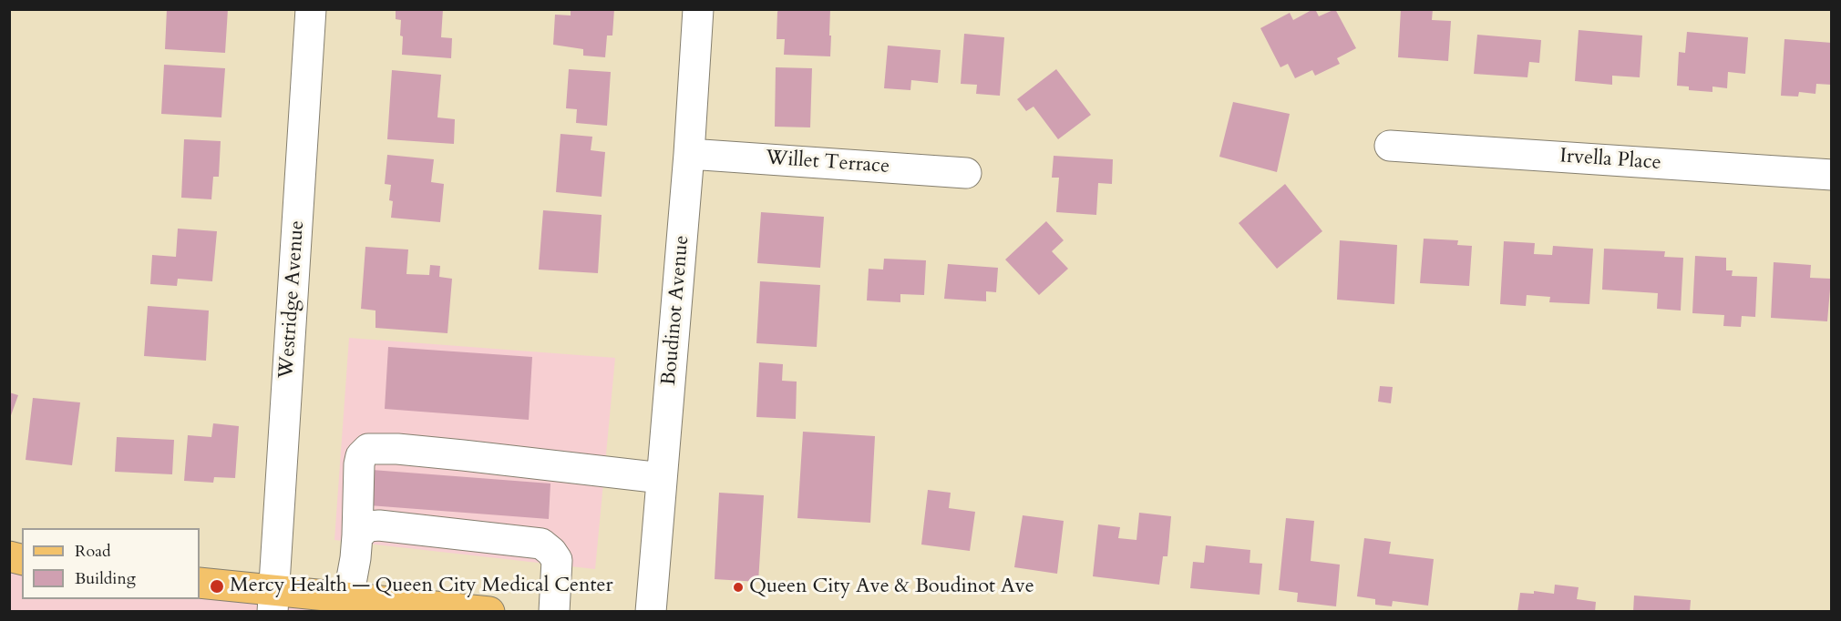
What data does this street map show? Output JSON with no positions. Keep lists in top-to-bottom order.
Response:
{
  "streets": {
    "street": [
      "Irvella Place",
      "Willet Terrace",
      "Westridge Avenue",
      "Boudinot Avenue"
    ]
  },
  "crossings": [
    ["Willet Terrace", "Boudinot Avenue"]
  ],
  "places": ["Mercy Health — Queen City Medical Center", "Queen City Ave & Boudinot Ave"],
  "legend": ["Road", "Building"]
}
